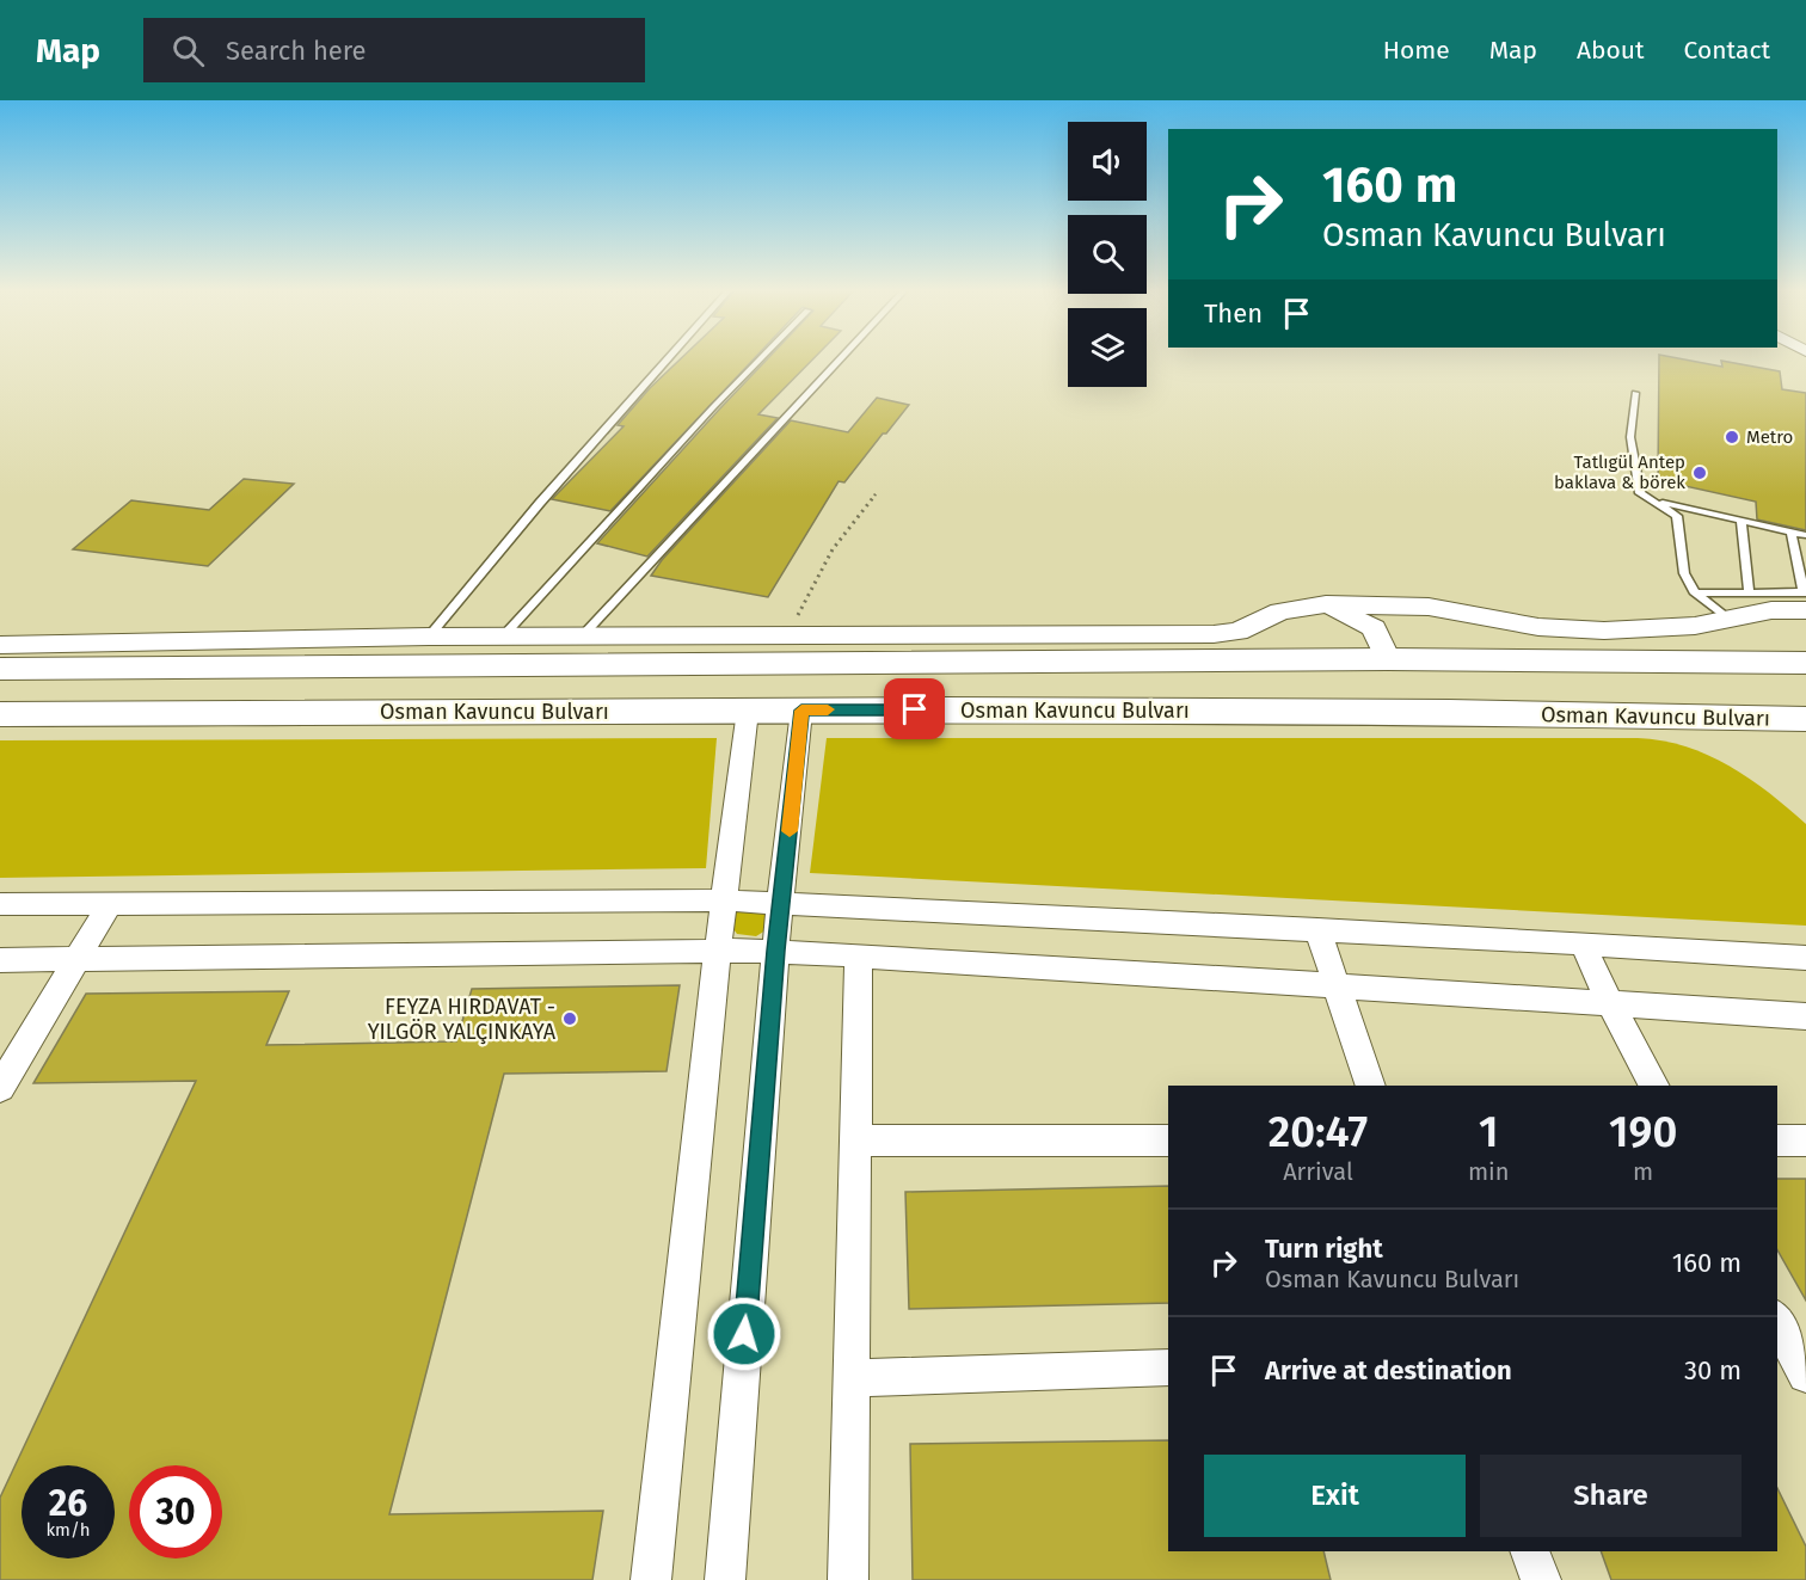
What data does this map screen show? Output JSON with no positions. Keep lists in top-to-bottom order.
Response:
{
  "streets": {
    "highway": ["Osman Kavuncu Bulvarı"]
  },
  "places": ["Metro", "Tatlıgül Antep baklava & börek", "FEYZA HIRDAVAT - YILGÖR YALÇINKAYA"],
  "page": {
    "header": "Map",
    "search": "Search here",
    "nav": [
      "Home",
      "Map",
      "About",
      "Contact"
    ],
    "turn": ["160 m", "Osman Kavuncu Bulvarı"],
    "then": "Then",
    "eta": [
      "20:47",
      "Arrival",
      "1",
      "min",
      "190",
      "m"
    ],
    "list": [
      {
        "name": "Turn right",
        "note": "Osman Kavuncu Bulvarı",
        "value": "160 m"
      },
      {
        "name": "Arrive at destination",
        "value": "30 m"
      }
    ],
    "buttons": ["Exit", "Share"],
    "speed": "26 km/h",
    "limit": "30"
  }
}
